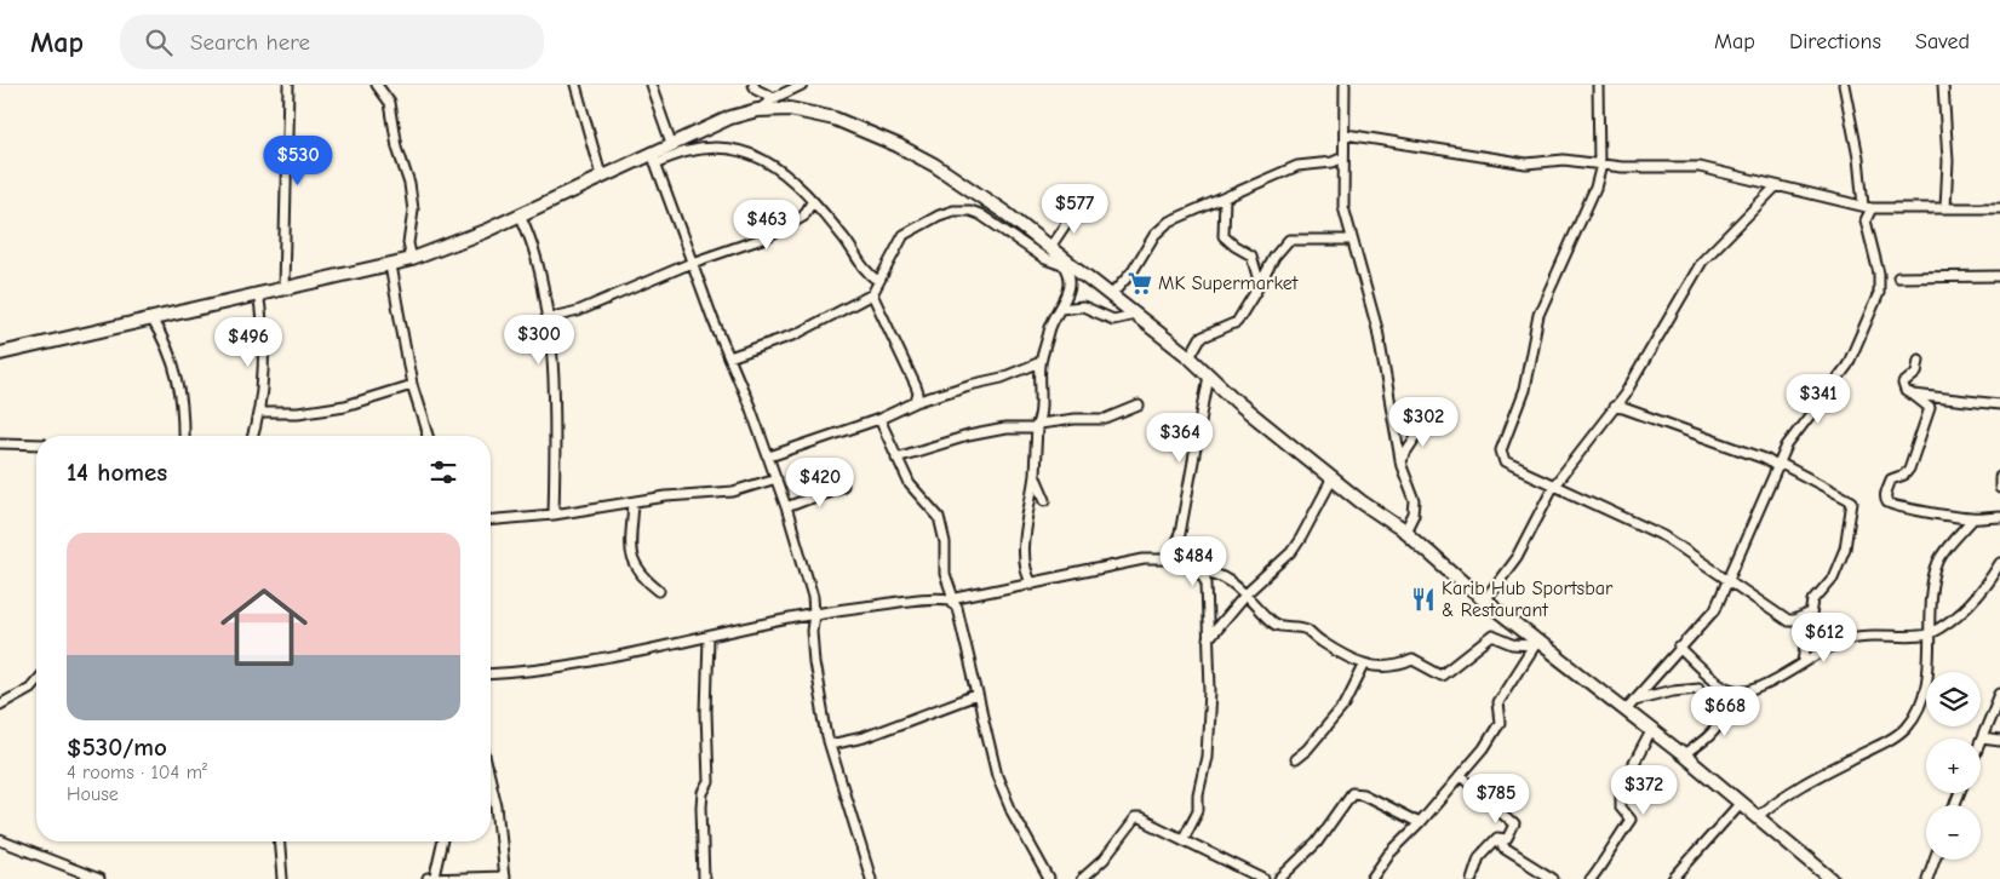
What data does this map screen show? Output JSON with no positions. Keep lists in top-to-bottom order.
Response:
{
  "places": {
    "supermarket": ["MK Supermarket"],
    "restaurant": ["Karib Hub Sportsbar & Restaurant"]
  },
  "page": {
    "header": "Map",
    "search": "Search here",
    "nav": ["Map", "Directions", "Saved"],
    "price": [
      "$530",
      "$577",
      "$463",
      "$300",
      "$496",
      "$341",
      "$302",
      "$364",
      "$420",
      "$484",
      "$612",
      "$668",
      "$372",
      "$785"
    ],
    "heading": "14 homes",
    "list": [
      {
        "name": "$530/mo",
        "note": "4 rooms · 104 m² · House"
      }
    ],
    "map_buttons": ["+", "−"]
  }
}
